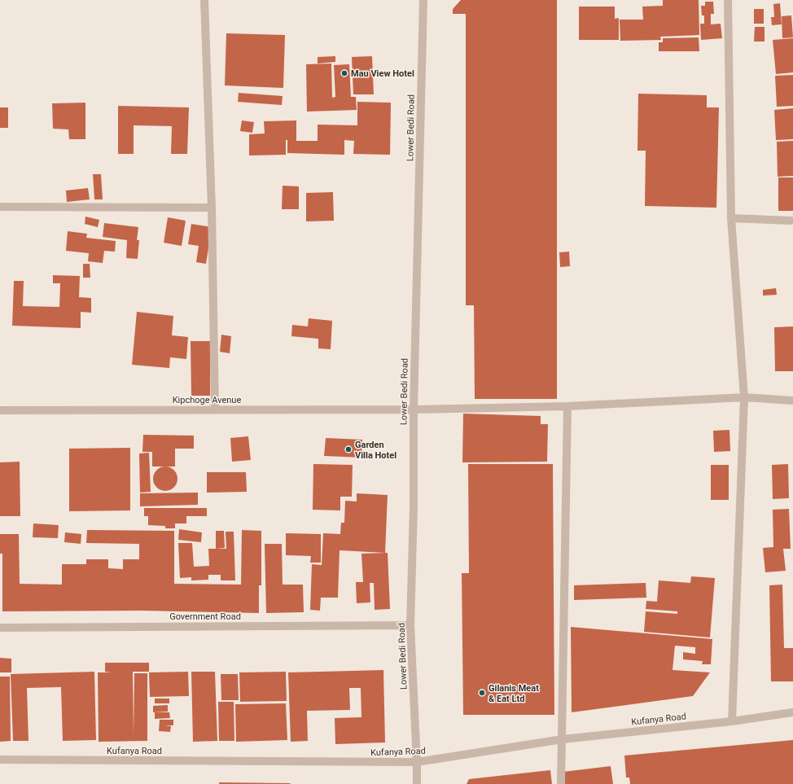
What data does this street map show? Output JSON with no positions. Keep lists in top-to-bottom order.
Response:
{
  "streets": {
    "street": [
      "Lower Bedi Road",
      "Kipchoge Avenue",
      "Government Road",
      "Kufanya Road"
    ]
  },
  "crossings": [
    ["Lower Bedi Road", "Kipchoge Avenue"],
    ["Lower Bedi Road", "Government Road"],
    ["Lower Bedi Road", "Kufanya Road"]
  ],
  "places": ["Mau View Hotel", "Garden Villa Hotel", "Gilanis Meat & Eat Ltd"]
}
